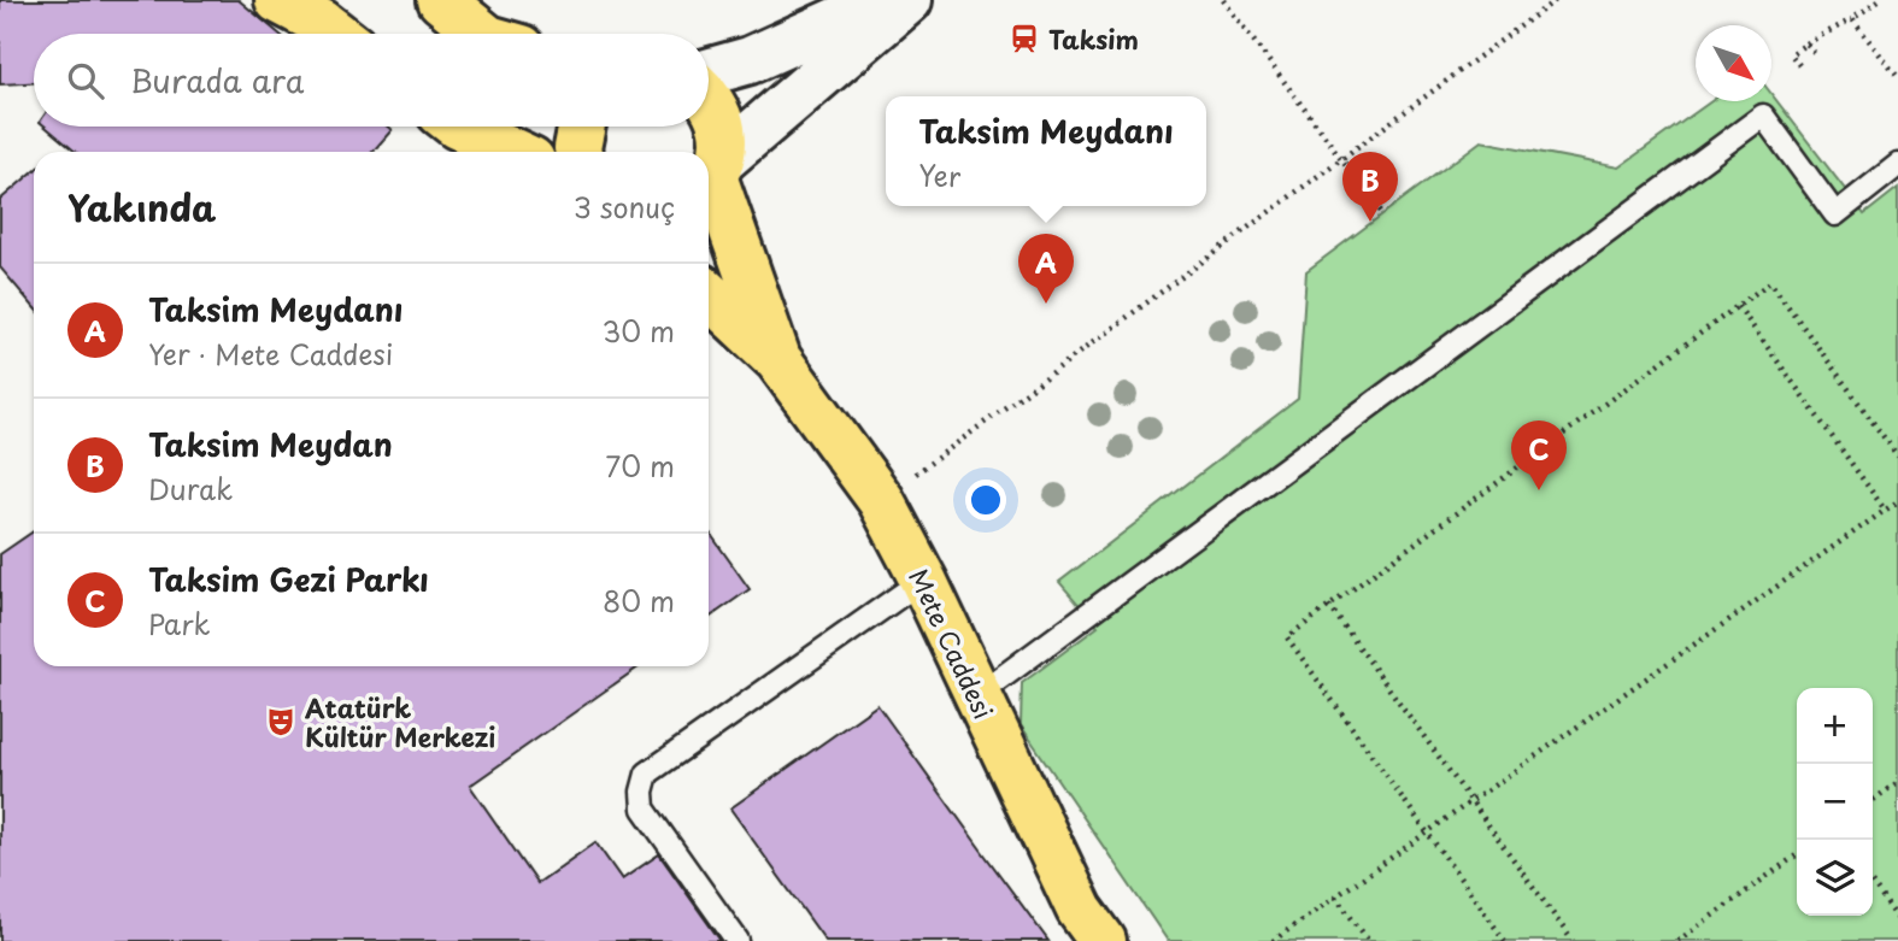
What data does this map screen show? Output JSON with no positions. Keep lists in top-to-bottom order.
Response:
{
  "streets": {
    "main road": ["Mete Caddesi"]
  },
  "places": {
    "station": ["Taksim"],
    "theatre": ["Atatürk Kültür Merkezi"]
  },
  "north": "bottom right",
  "page": {
    "search": "Burada ara",
    "popup": ["Taksim Meydanı", "Yer"],
    "pins": ["B", "A", "C"],
    "heading": ["Yakında", "3 sonuç"],
    "list": [
      {
        "mark": "A",
        "name": "Taksim Meydanı",
        "note": "Yer · Mete Caddesi",
        "value": "30 m"
      },
      {
        "mark": "B",
        "name": "Taksim Meydan",
        "note": "Durak",
        "value": "70 m"
      },
      {
        "mark": "C",
        "name": "Taksim Gezi Parkı",
        "note": "Park",
        "value": "80 m"
      }
    ],
    "map_buttons": ["+", "−"]
  }
}
